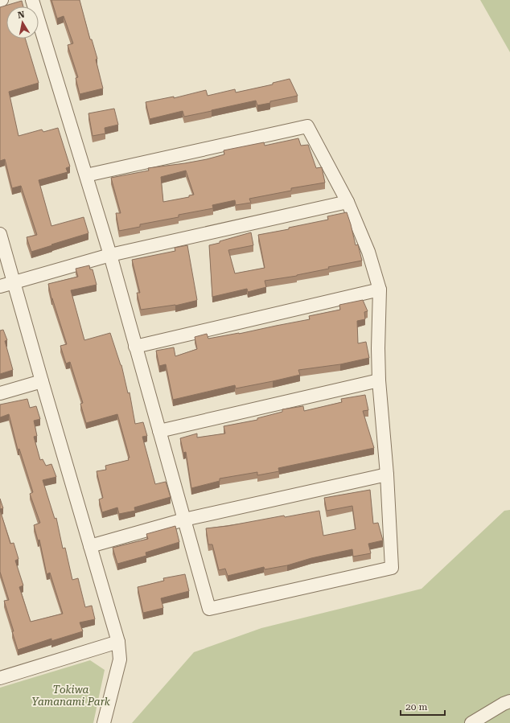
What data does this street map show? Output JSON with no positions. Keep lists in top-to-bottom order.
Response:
{
  "parks": ["Tokiwa Yamanami Park"],
  "scale_bar": "20 m",
  "north": "top"
}
